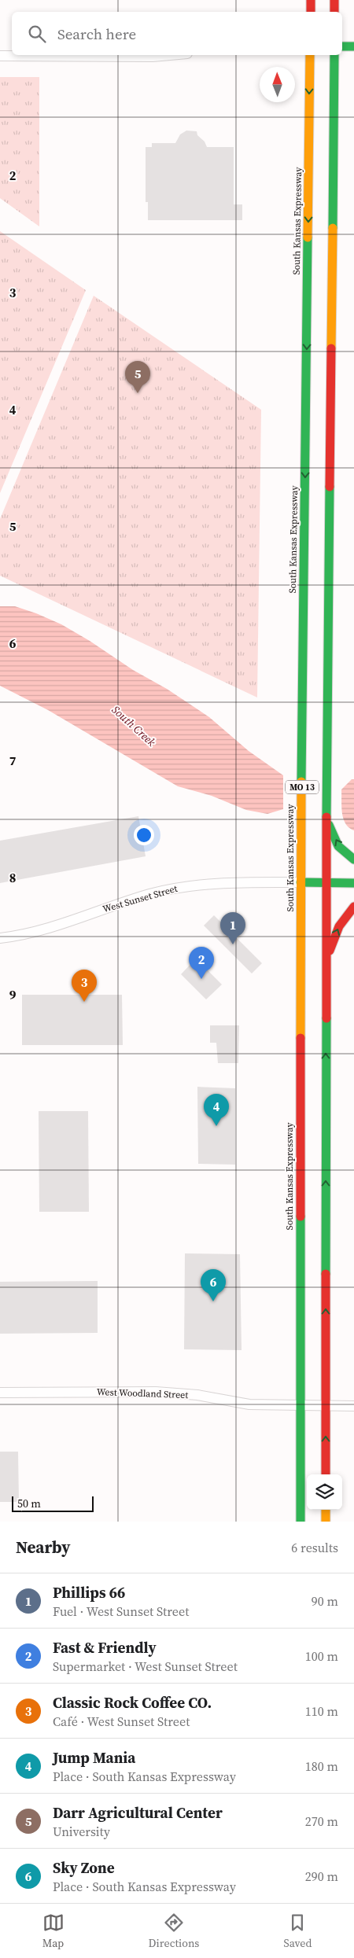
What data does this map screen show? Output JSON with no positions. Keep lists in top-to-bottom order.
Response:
{
  "streets": {
    "main road": ["South Kansas Expressway", "MO 13", "West Sunset Street"],
    "street": ["West Woodland Street"]
  },
  "crossings": [
    ["South Kansas Expressway", "West Sunset Street"],
    ["South Kansas Expressway", "West Woodland Street"],
    ["MO 13", "West Sunset Street"],
    ["MO 13", "West Woodland Street"]
  ],
  "water": ["South Creek"],
  "scale_bar": "50 m",
  "north": "top",
  "page": {
    "search": "Search here",
    "pins": [
      "5",
      "1",
      "2",
      "3",
      "4",
      "6"
    ],
    "scale": "50 m",
    "heading": ["Nearby", "6 results"],
    "list": [
      {
        "mark": "1",
        "name": "Phillips 66",
        "note": "Fuel · West Sunset Street",
        "value": "90 m"
      },
      {
        "mark": "2",
        "name": "Fast & Friendly",
        "note": "Supermarket · West Sunset Street",
        "value": "100 m"
      },
      {
        "mark": "3",
        "name": "Classic Rock Coffee CO.",
        "note": "Café · West Sunset Street",
        "value": "110 m"
      },
      {
        "mark": "4",
        "name": "Jump Mania",
        "note": "Place · South Kansas Expressway",
        "value": "180 m"
      },
      {
        "mark": "5",
        "name": "Darr Agricultural Center",
        "note": "University",
        "value": "270 m"
      },
      {
        "mark": "6",
        "name": "Sky Zone",
        "note": "Place · South Kansas Expressway",
        "value": "290 m"
      }
    ],
    "nav": ["Map", "Directions", "Saved"]
  },
  "grid": {
    "rows": [
      "2",
      "3",
      "4",
      "5",
      "6",
      "7",
      "8",
      "9"
    ]
  }
}
